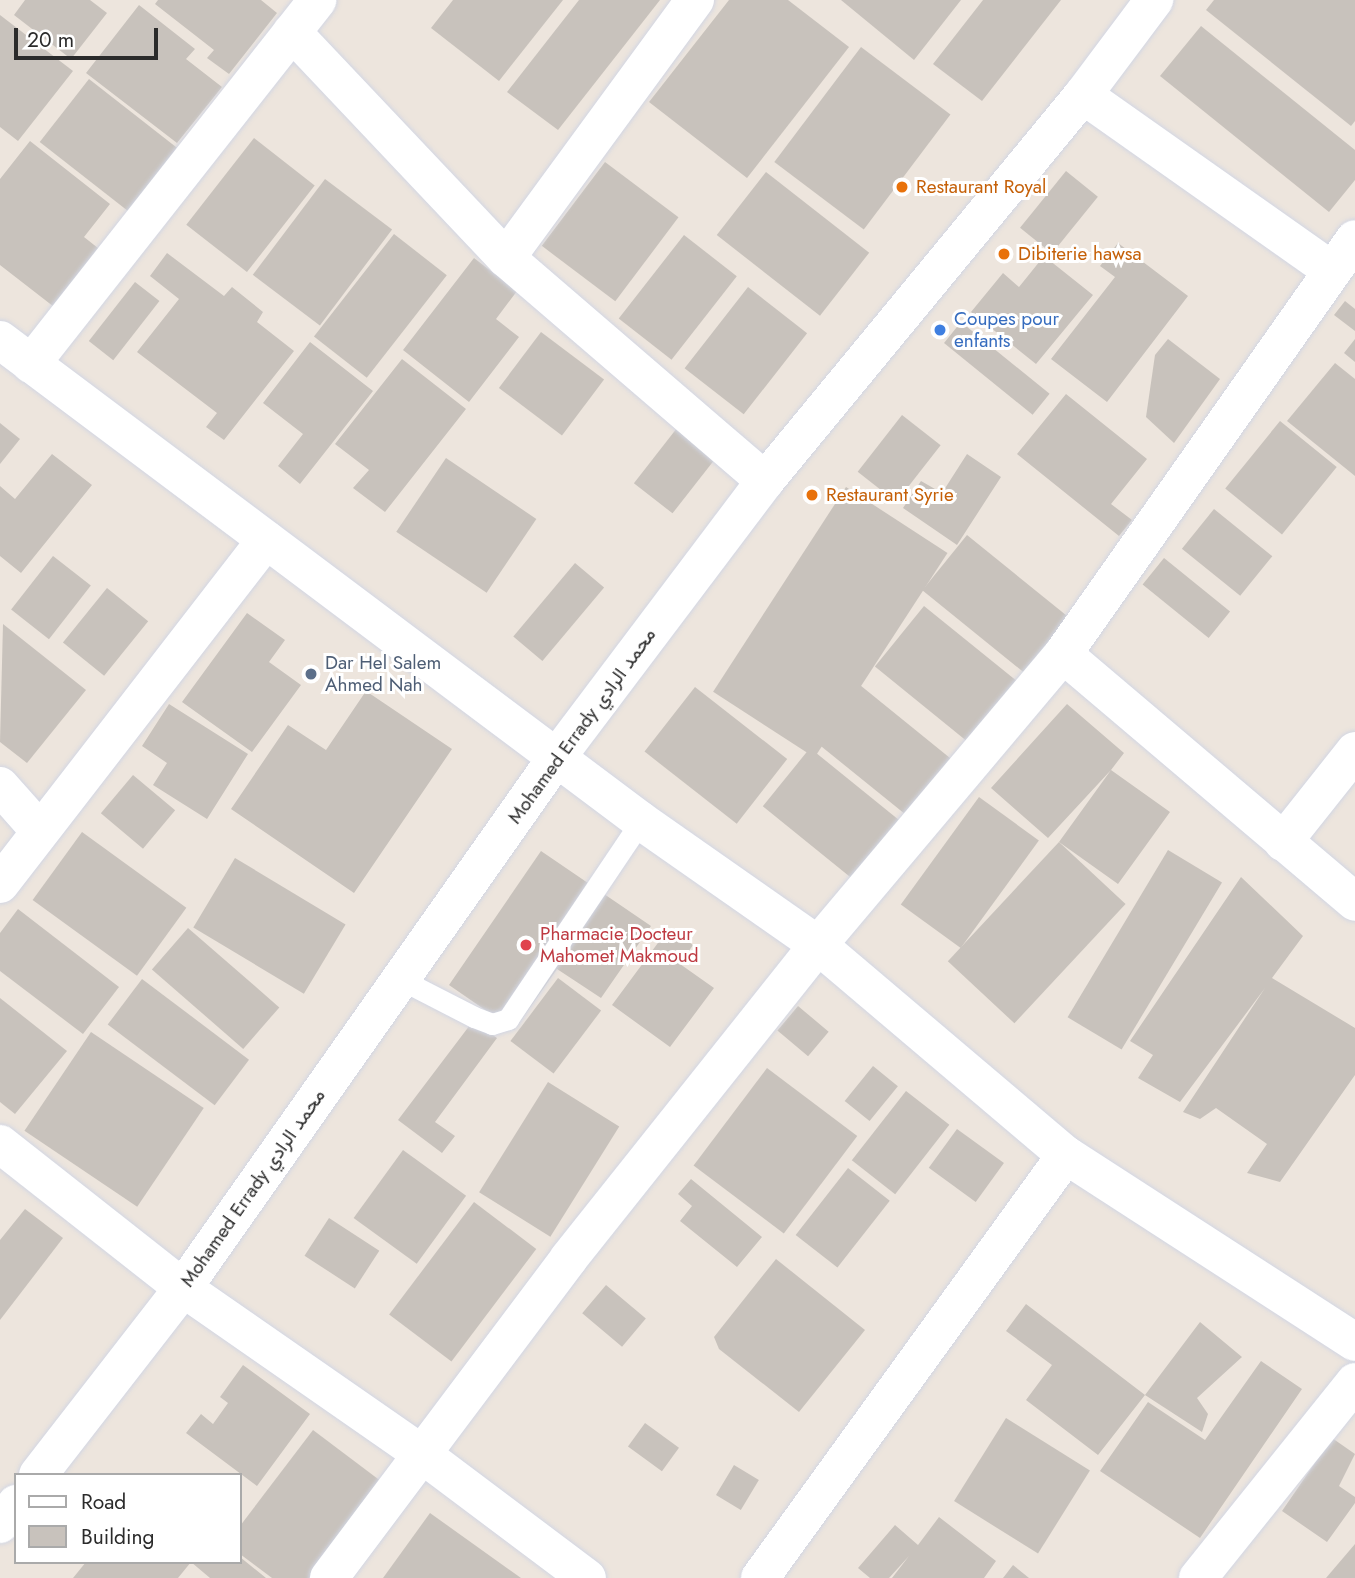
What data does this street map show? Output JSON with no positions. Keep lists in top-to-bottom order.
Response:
{
  "streets": {
    "street": ["Mohamed Errady محمد الرادي"]
  },
  "places": [
    "Restaurant Royal",
    "Dibiterie hawsa",
    "Coupes pour enfants",
    "Restaurant Syrie",
    "Dar Hel Salem Ahmed Nah",
    "Pharmacie Docteur Mahomet Makmoud"
  ],
  "legend": ["Road", "Building"],
  "scale_bar": "20 m"
}
